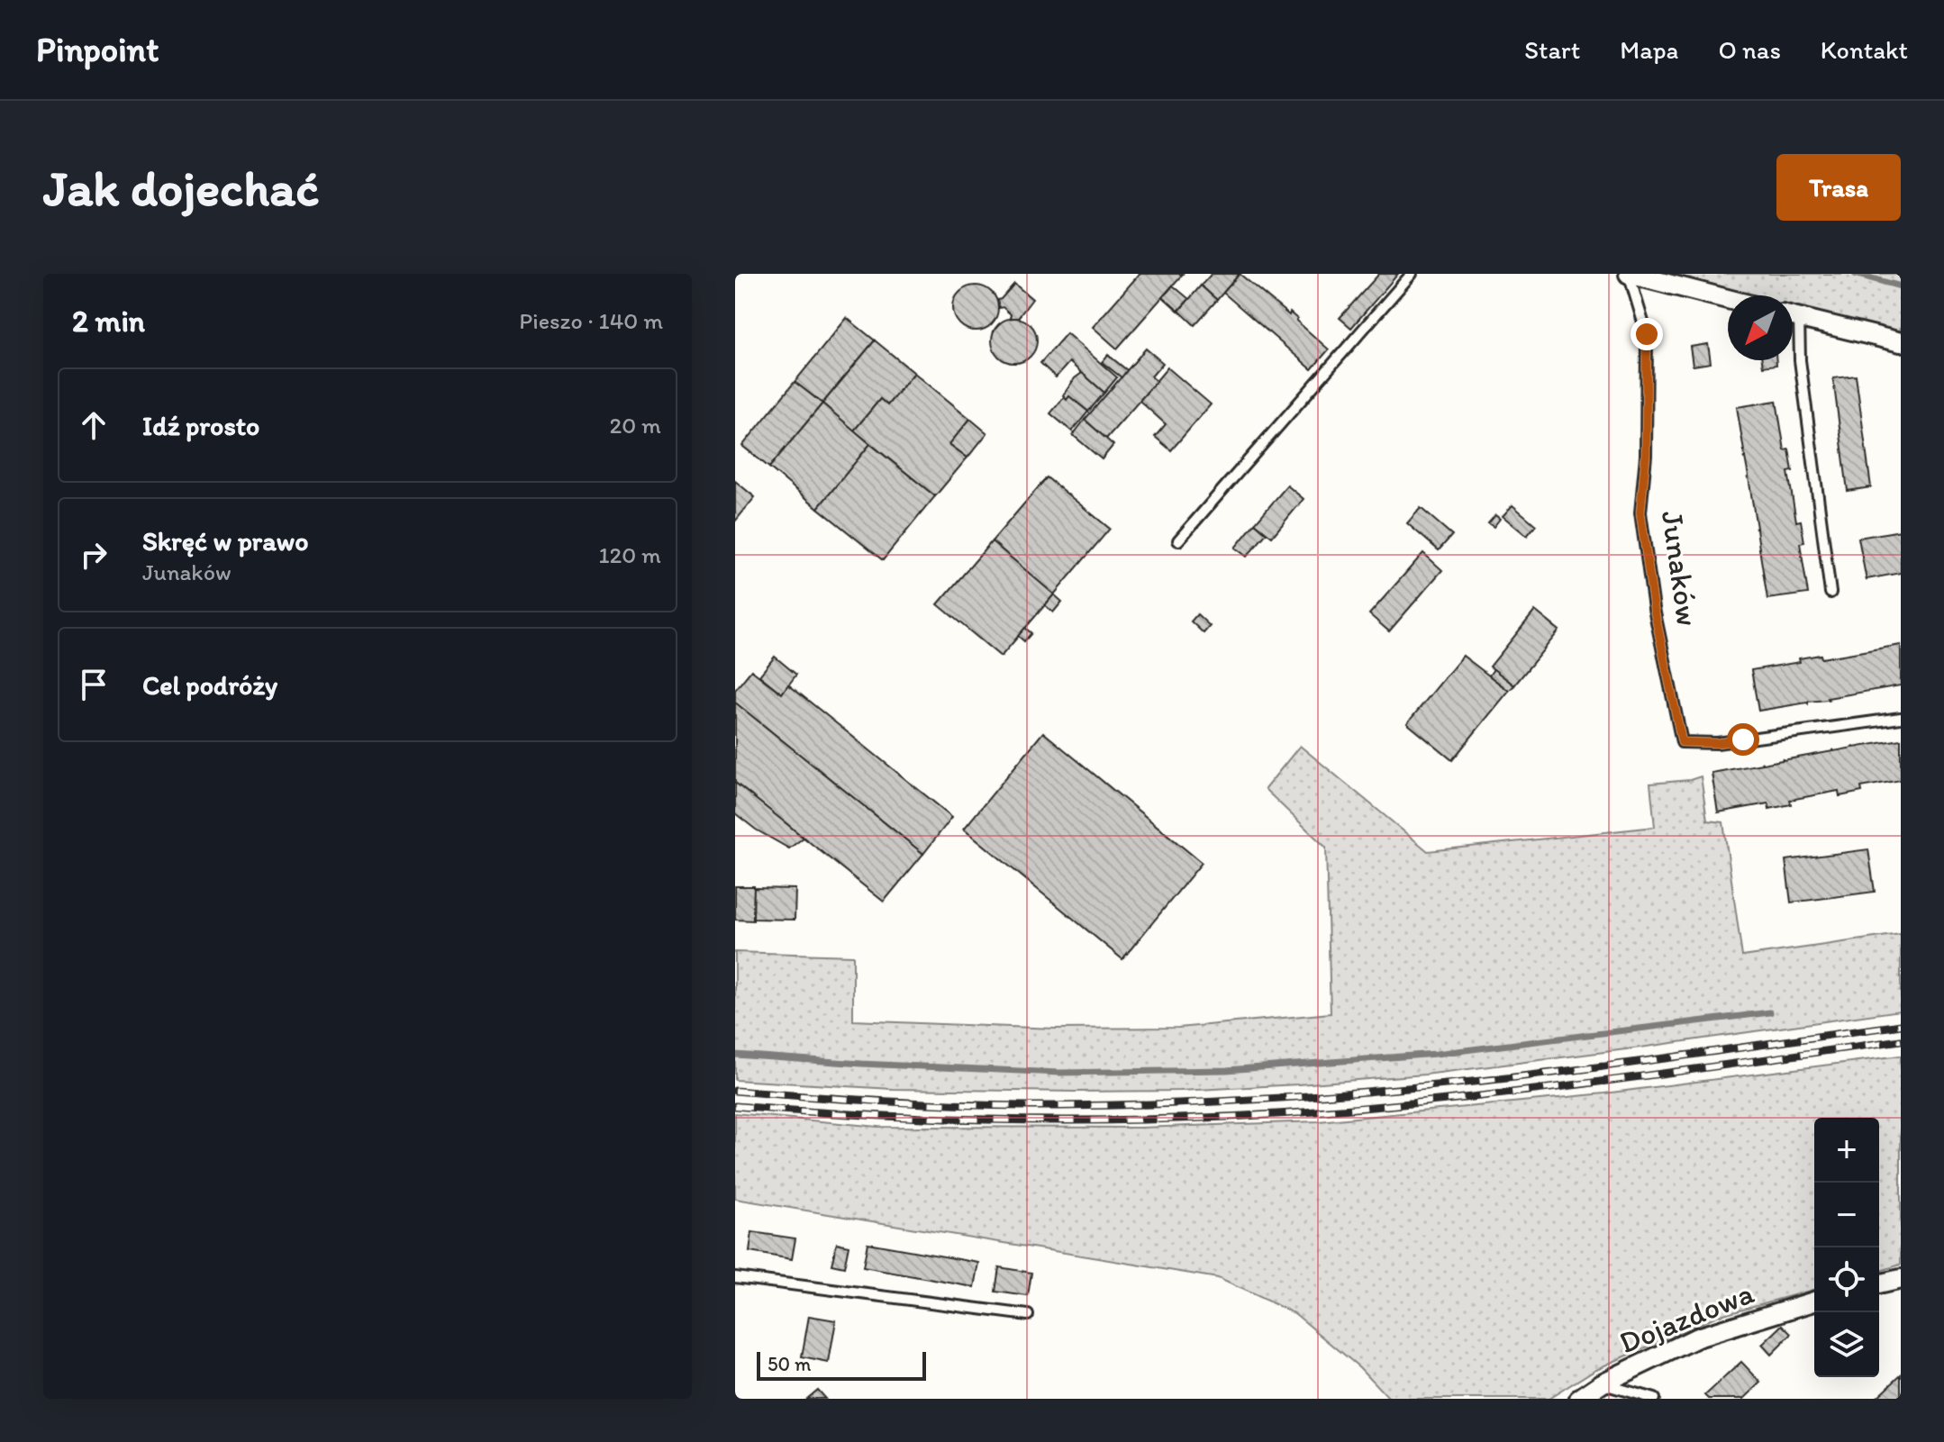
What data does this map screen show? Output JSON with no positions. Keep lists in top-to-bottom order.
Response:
{
  "streets": {
    "street": ["Junaków", "Dojazdowa"]
  },
  "scale_bar": "50 m",
  "north": "bottom left",
  "page": {
    "header": "Pinpoint",
    "nav": [
      "Start",
      "Mapa",
      "O nas",
      "Kontakt"
    ],
    "buttons": "Trasa",
    "title": "Jak dojechać",
    "heading": ["2 min", "Pieszo · 140 m"],
    "list": [
      ["Idź prosto", "20 m"],
      ["Skręć w prawo", "Junaków", "120 m"],
      "Cel podróży"
    ],
    "map_buttons": ["+", "−"],
    "scale": "50 m"
  }
}
